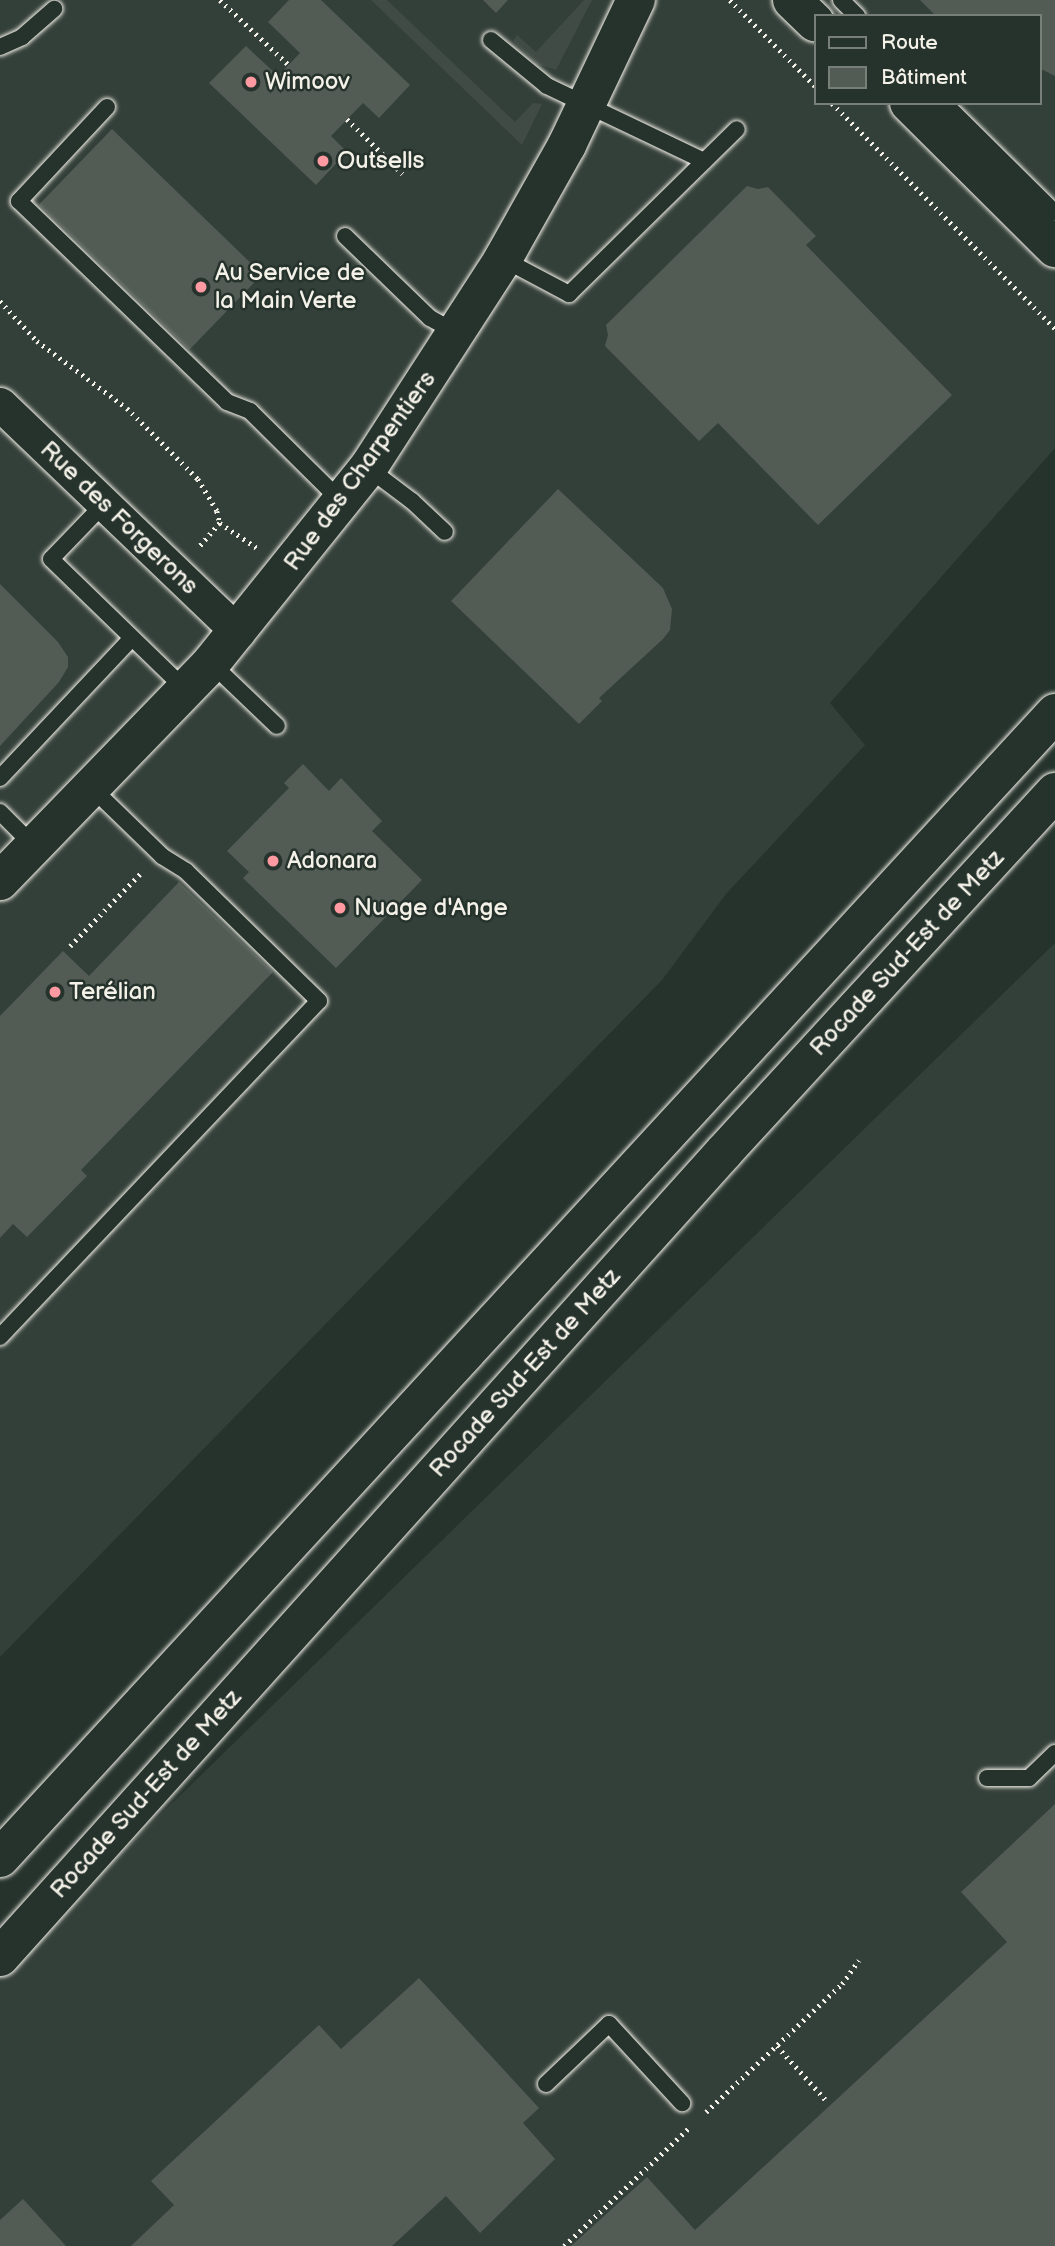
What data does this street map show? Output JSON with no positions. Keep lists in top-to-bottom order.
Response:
{
  "streets": {
    "main road": ["Rue des Charpentiers", "Rocade Sud-Est de Metz"],
    "street": ["Rue des Forgerons"]
  },
  "crossings": [
    ["Rue des Charpentiers", "Rue des Forgerons"]
  ],
  "places": [
    "Wimoov",
    "Outsells",
    "Au Service de la Main Verte",
    "Adonara",
    "Nuage d'Ange",
    "Terélian"
  ],
  "legend": ["Route", "Bâtiment"]
}
